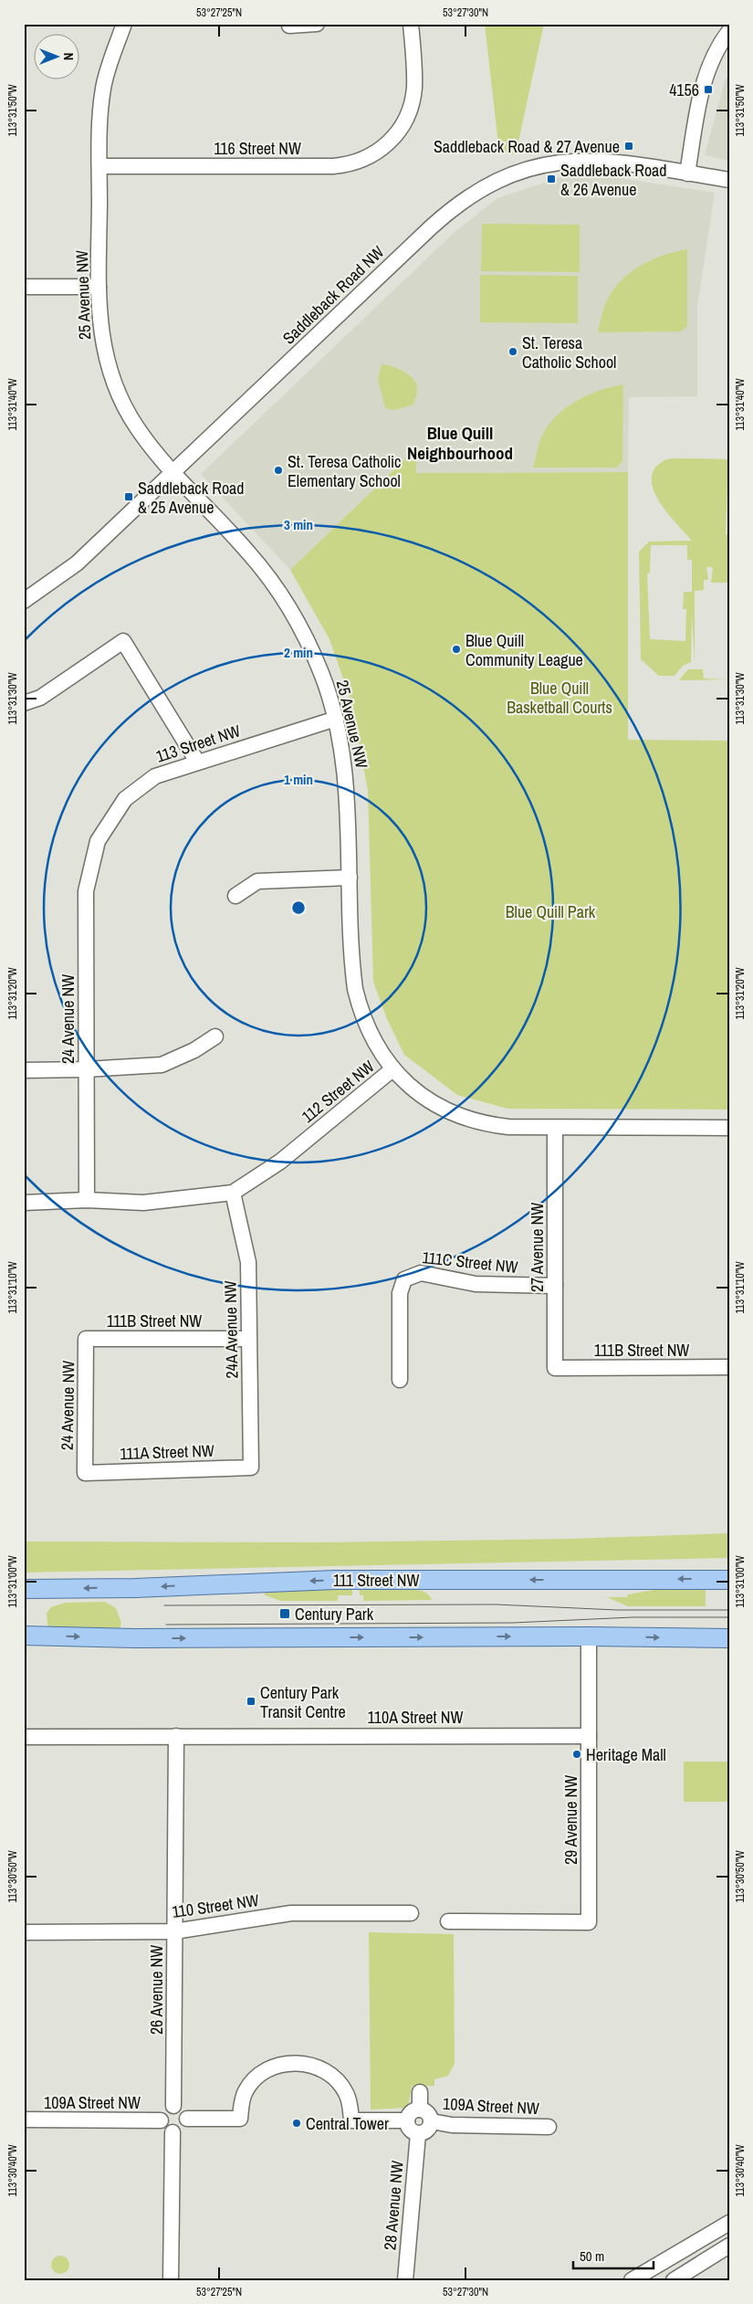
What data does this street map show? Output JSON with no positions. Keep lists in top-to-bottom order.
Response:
{
  "streets": {
    "main road": ["111 Street NW"],
    "street": [
      "116 Street NW",
      "25 Avenue NW",
      "Saddleback Road NW",
      "113 Street NW",
      "24 Avenue NW",
      "112 Street NW",
      "27 Avenue NW",
      "111C Street NW",
      "111B Street NW",
      "24A Avenue NW",
      "111A Street NW",
      "110A Street NW",
      "29 Avenue NW",
      "110 Street NW",
      "26 Avenue NW",
      "109A Street NW",
      "28 Avenue NW"
    ]
  },
  "crossings": [
    ["116 Street NW", "25 Avenue NW"],
    ["25 Avenue NW", "Saddleback Road NW"],
    ["25 Avenue NW", "113 Street NW"],
    ["25 Avenue NW", "112 Street NW"],
    ["113 Street NW", "24 Avenue NW"],
    ["24 Avenue NW", "112 Street NW"],
    ["24 Avenue NW", "111B Street NW"],
    ["24 Avenue NW", "111A Street NW"],
    ["112 Street NW", "27 Avenue NW"],
    ["112 Street NW", "24A Avenue NW"],
    ["27 Avenue NW", "111C Street NW"],
    ["27 Avenue NW", "111B Street NW"],
    ["111B Street NW", "24A Avenue NW"],
    ["24A Avenue NW", "111A Street NW"],
    ["110A Street NW", "29 Avenue NW"],
    ["110A Street NW", "26 Avenue NW"],
    ["110 Street NW", "26 Avenue NW"],
    ["26 Avenue NW", "109A Street NW"],
    ["109A Street NW", "28 Avenue NW"]
  ],
  "districts": ["Blue Quill Neighbourhood"],
  "parks": ["Blue Quill Basketball Courts", "Blue Quill Park"],
  "places": {
    "transit": [
      "4156",
      "Saddleback Road & 27 Avenue",
      "Saddleback Road & 26 Avenue",
      "Saddleback Road & 25 Avenue",
      "Century Park",
      "Century Park Transit Centre"
    ],
    "other": [
      "St. Teresa Catholic School",
      "St. Teresa Catholic Elementary School",
      "Blue Quill Community League",
      "Heritage Mall",
      "Central Tower"
    ]
  },
  "scale_bar": "50 m",
  "north": "right",
  "coordinates": [
    "53°27'25\"N",
    "53°27'30\"N",
    "113°31'50\"W",
    "113°31'40\"W",
    "113°31'30\"W",
    "113°31'20\"W",
    "113°31'10\"W",
    "113°31'00\"W",
    "113°30'50\"W",
    "113°30'40\"W"
  ],
  "rings": ["3 min", "2 min", "1 min"]
}
